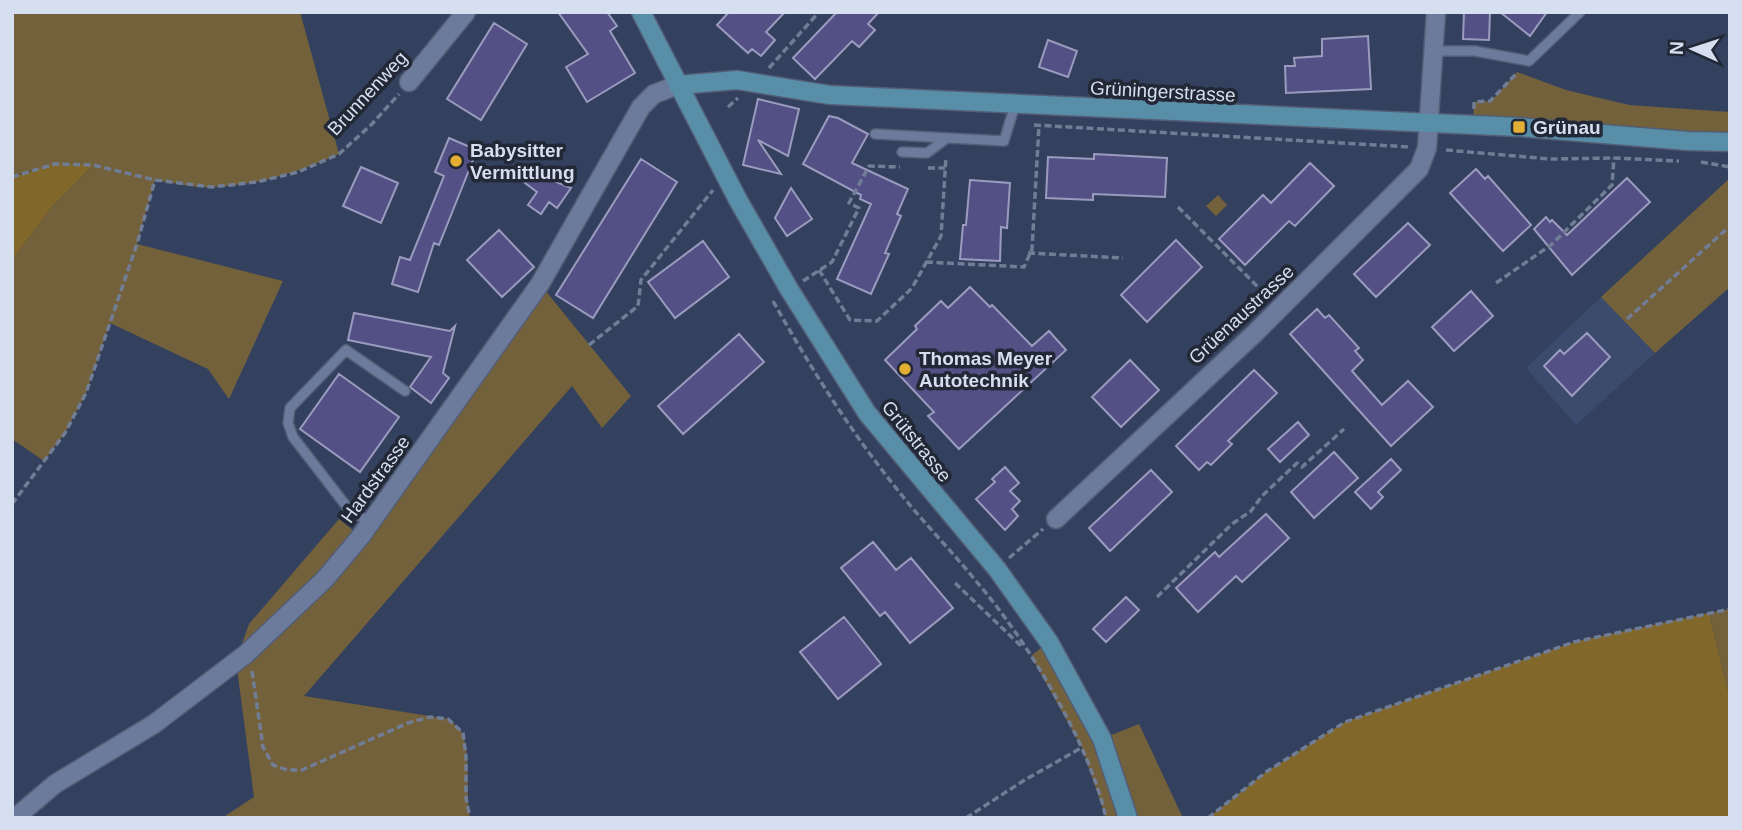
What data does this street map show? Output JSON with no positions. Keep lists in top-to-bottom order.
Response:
{
  "streets": {
    "main road": ["Grüningerstrasse", "Grütstrasse"],
    "street": ["Brunnenweg", "Grüenaustrasse", "Hardstrasse"]
  },
  "crossings": [
    ["Grüningerstrasse", "Grüenaustrasse"],
    ["Grüningerstrasse", "Grütstrasse"],
    ["Grüningerstrasse", "Hardstrasse"],
    ["Grütstrasse", "Hardstrasse"]
  ],
  "places": {
    "transit": ["Grünau"],
    "other": ["Babysitter Vermittlung", "Thomas Meyer Autotechnik"]
  },
  "north": "left"
}
